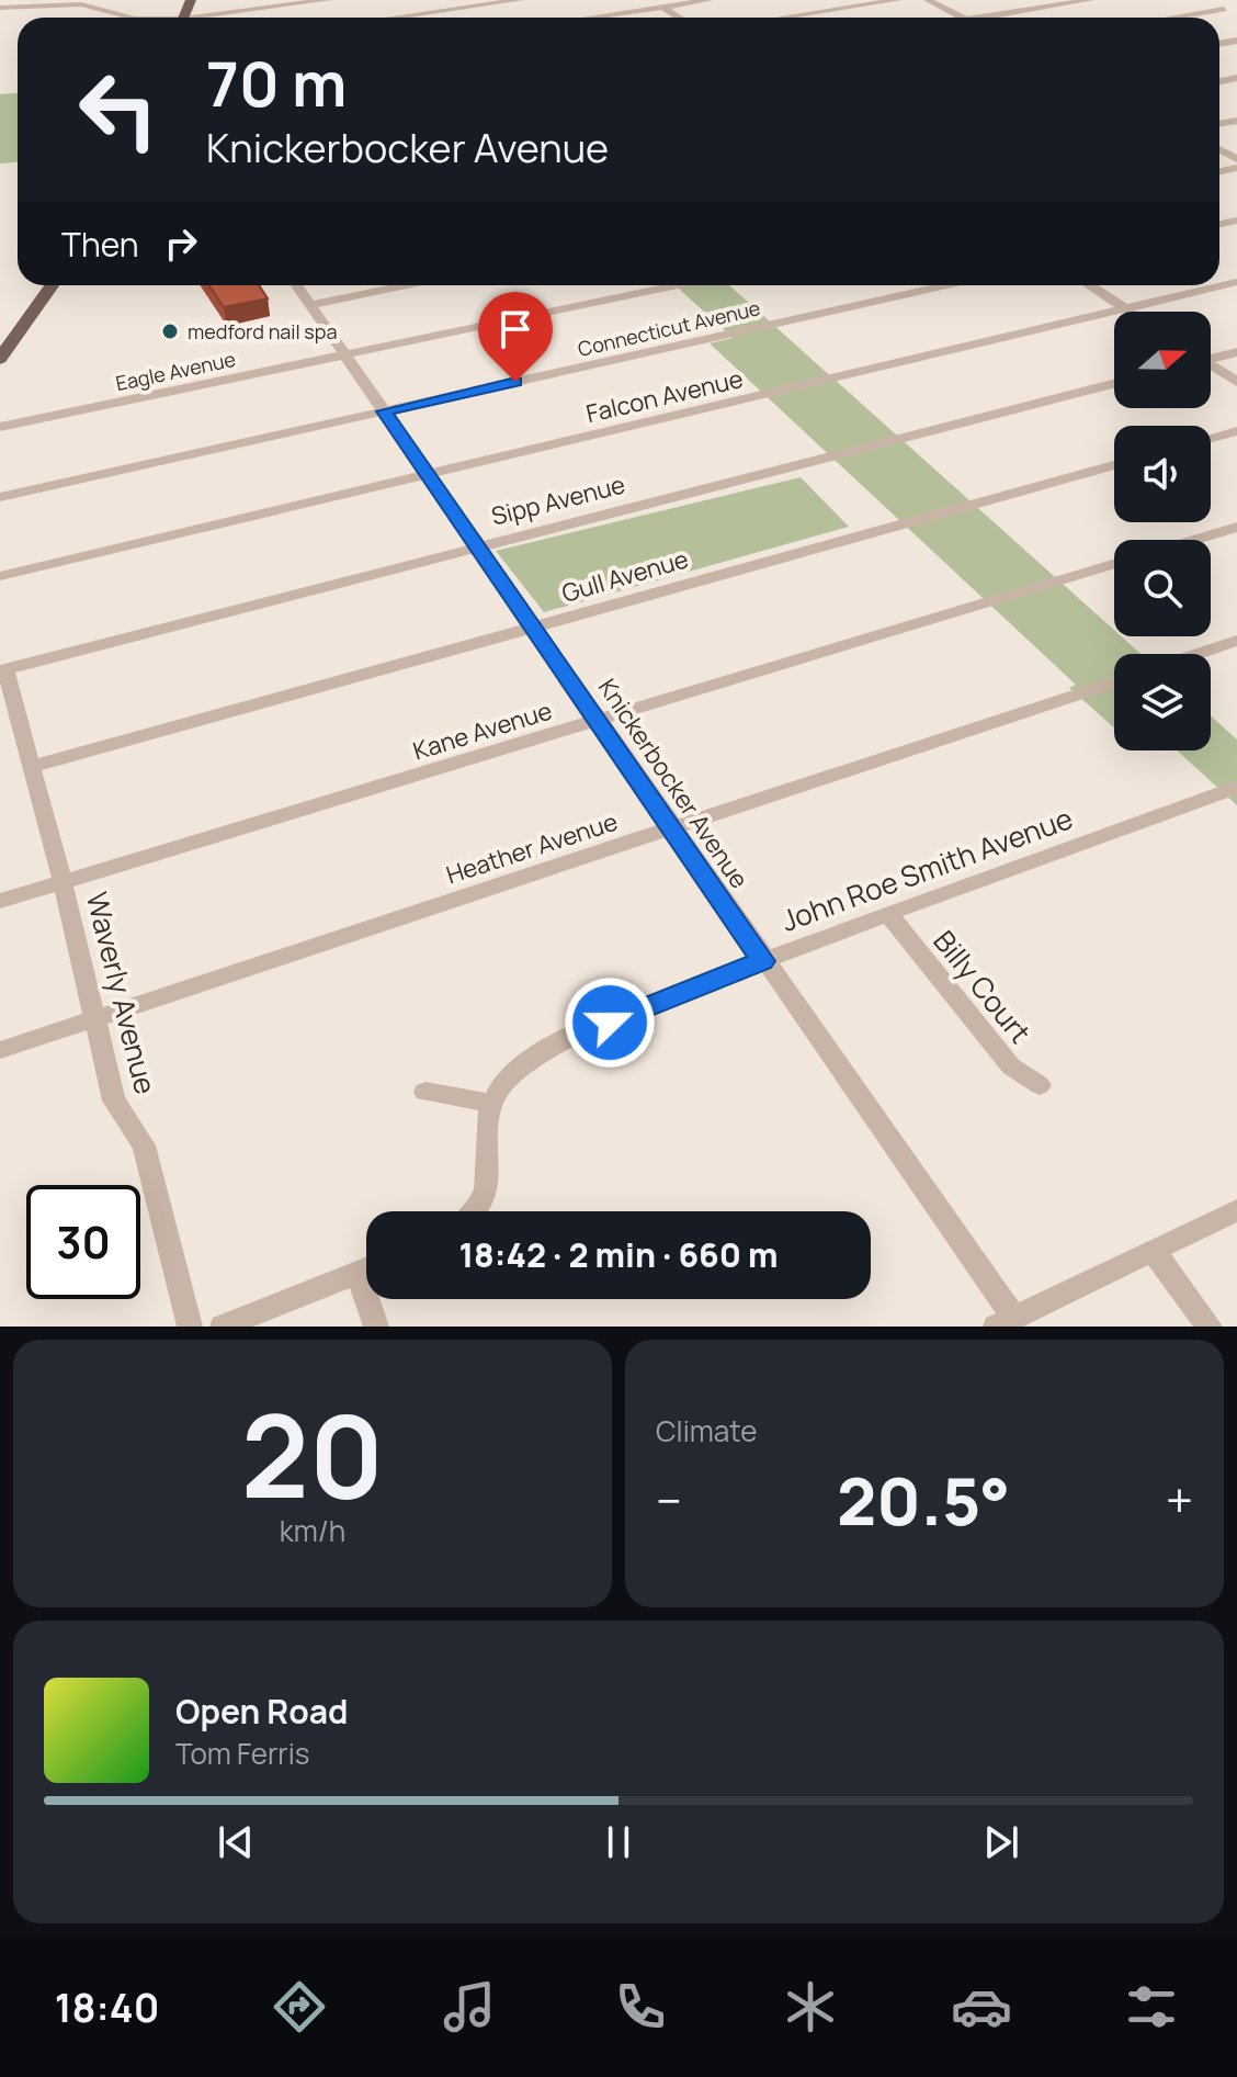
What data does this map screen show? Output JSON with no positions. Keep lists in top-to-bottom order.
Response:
{
  "streets": {
    "street": [
      "Connecticut Avenue",
      "Eagle Avenue",
      "Falcon Avenue",
      "Sipp Avenue",
      "Gull Avenue",
      "Kane Avenue",
      "Knickerbocker Avenue",
      "Heather Avenue",
      "John Roe Smith Avenue",
      "Billy Court",
      "Waverly Avenue"
    ]
  },
  "crossings": [
    ["Connecticut Avenue", "Knickerbocker Avenue"],
    ["Eagle Avenue", "Knickerbocker Avenue"],
    ["Falcon Avenue", "Knickerbocker Avenue"],
    ["Sipp Avenue", "Knickerbocker Avenue"],
    ["Sipp Avenue", "Waverly Avenue"],
    ["Gull Avenue", "Knickerbocker Avenue"],
    ["Gull Avenue", "Waverly Avenue"],
    ["Kane Avenue", "Knickerbocker Avenue"],
    ["Kane Avenue", "Waverly Avenue"],
    ["Knickerbocker Avenue", "Heather Avenue"],
    ["Knickerbocker Avenue", "John Roe Smith Avenue"],
    ["Heather Avenue", "Waverly Avenue"],
    ["John Roe Smith Avenue", "Billy Court"]
  ],
  "places": ["medford nail spa"],
  "north": "right",
  "page": {
    "turn": ["70 m", "Knickerbocker Avenue"],
    "then": "Then",
    "limit": "30",
    "trip": "18:42 · 2 min · 660 m",
    "tile": [
      ["20", "km/h"],
      "Climate"
    ],
    "heat": ["−", "20.5°", "+"],
    "song": ["Open Road", "Tom Ferris"],
    "tabs": "18:40"
  }
}
